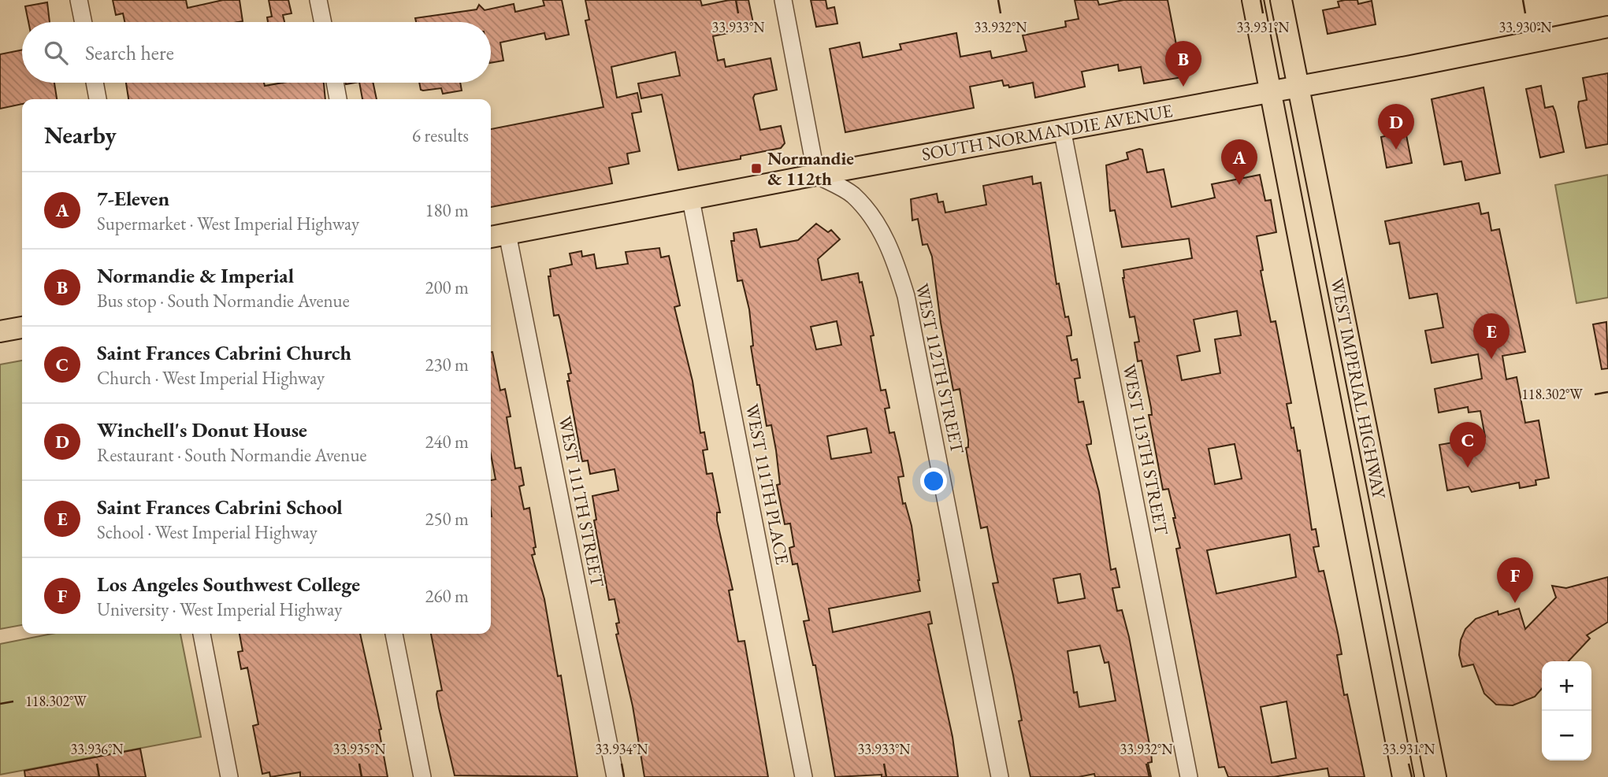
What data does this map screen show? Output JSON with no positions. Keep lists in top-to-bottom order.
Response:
{
  "streets": {
    "main road": ["SOUTH NORMANDIE AVENUE", "WEST IMPERIAL HIGHWAY"],
    "street": [
      "WEST 112TH STREET",
      "WEST 113TH STREET",
      "WEST 111TH PLACE",
      "WEST 111TH STREET"
    ]
  },
  "crossings": [
    ["SOUTH NORMANDIE AVENUE", "WEST 112TH STREET"],
    ["SOUTH NORMANDIE AVENUE", "WEST IMPERIAL HIGHWAY"],
    ["SOUTH NORMANDIE AVENUE", "WEST 113TH STREET"],
    ["SOUTH NORMANDIE AVENUE", "WEST 111TH PLACE"],
    ["SOUTH NORMANDIE AVENUE", "WEST 111TH STREET"]
  ],
  "places": {
    "transit": ["Normandie & 112th"]
  },
  "page": {
    "search": "Search here",
    "pins": [
      "B",
      "D",
      "A",
      "E",
      "C",
      "F"
    ],
    "heading": ["Nearby", "6 results"],
    "list": [
      {
        "mark": "A",
        "name": "7-Eleven",
        "note": "Supermarket · West Imperial Highway",
        "value": "180 m"
      },
      {
        "mark": "B",
        "name": "Normandie & Imperial",
        "note": "Bus stop · South Normandie Avenue",
        "value": "200 m"
      },
      {
        "mark": "C",
        "name": "Saint Frances Cabrini Church",
        "note": "Church · West Imperial Highway",
        "value": "230 m"
      },
      {
        "mark": "D",
        "name": "Winchell's Donut House",
        "note": "Restaurant · South Normandie Avenue",
        "value": "240 m"
      },
      {
        "mark": "E",
        "name": "Saint Frances Cabrini School",
        "note": "School · West Imperial Highway",
        "value": "250 m"
      },
      {
        "mark": "F",
        "name": "Los Angeles Southwest College",
        "note": "University · West Imperial Highway",
        "value": "260 m"
      }
    ],
    "map_buttons": ["+", "−"]
  },
  "coordinates": [
    "33.930°N",
    "33.933°N",
    "33.932°N",
    "33.931°N",
    "118.302°W",
    "33.936°N",
    "33.935°N",
    "33.934°N"
  ]
}
